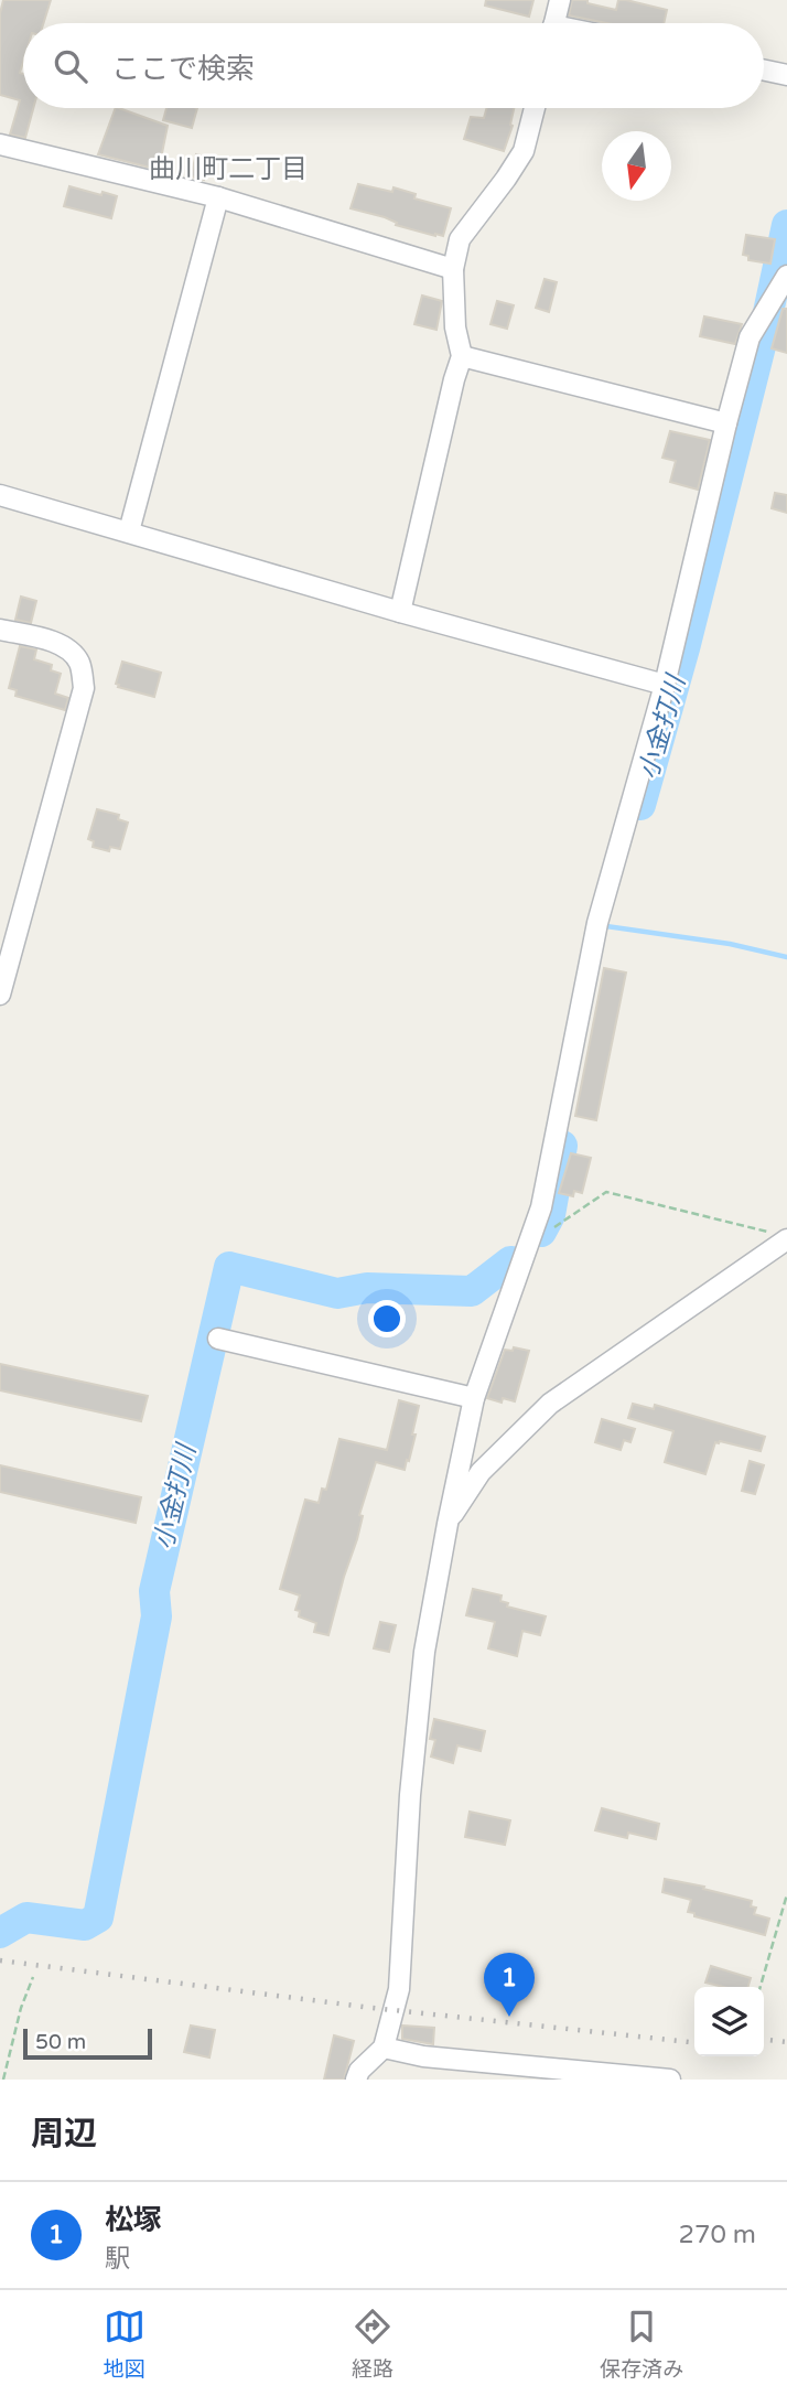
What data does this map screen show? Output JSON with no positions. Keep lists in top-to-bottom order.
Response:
{
  "districts": ["曲川町二丁目"],
  "water": ["小金打川"],
  "scale_bar": "50 m",
  "north": "bottom",
  "page": {
    "search": "ここで検索",
    "pins": "1",
    "scale": "50 m",
    "heading": "周辺",
    "list": [
      {
        "mark": "1",
        "name": "松塚",
        "note": "駅",
        "value": "270 m"
      }
    ],
    "nav": ["地図", "経路", "保存済み"]
  }
}
